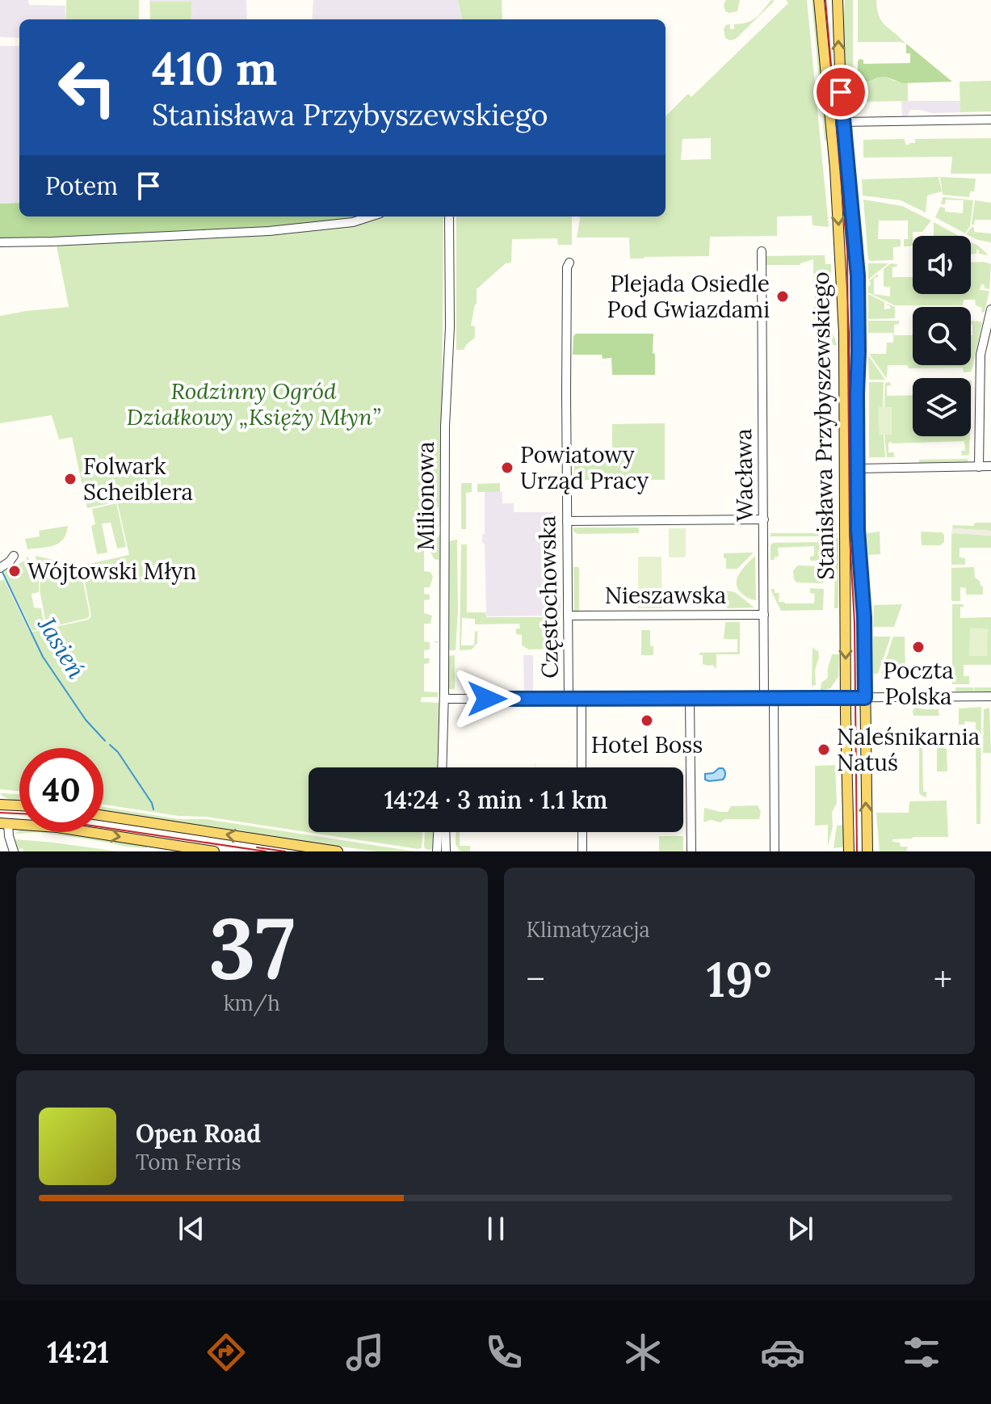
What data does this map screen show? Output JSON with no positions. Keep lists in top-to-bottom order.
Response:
{
  "streets": {
    "main road": ["Stanisława Przybyszewskiego"],
    "street": [
      "Wacława",
      "Milionowa",
      "Nieszawska",
      "Częstochowska"
    ]
  },
  "crossings": [
    ["Wacława", "Nieszawska"],
    ["Nieszawska", "Częstochowska"]
  ],
  "water": ["Jasień"],
  "parks": ["Rodzinny Ogród Działkowy „Księży Młyn”"],
  "places": [
    "Plejada Osiedle Pod Gwiazdami",
    "Powiatowy Urząd Pracy",
    "Folwark Scheiblera",
    "Wójtowski Młyn",
    "Poczta Polska",
    "Hotel Boss",
    "Naleśnikarnia Natuś"
  ],
  "page": {
    "turn": ["410 m", "Stanisława Przybyszewskiego"],
    "then": "Potem",
    "limit": "40",
    "trip": "14:24 · 3 min · 1.1 km",
    "tile": [
      ["37", "km/h"],
      "Klimatyzacja"
    ],
    "heat": ["−", "19°", "+"],
    "song": ["Open Road", "Tom Ferris"],
    "tabs": "14:21"
  }
}
